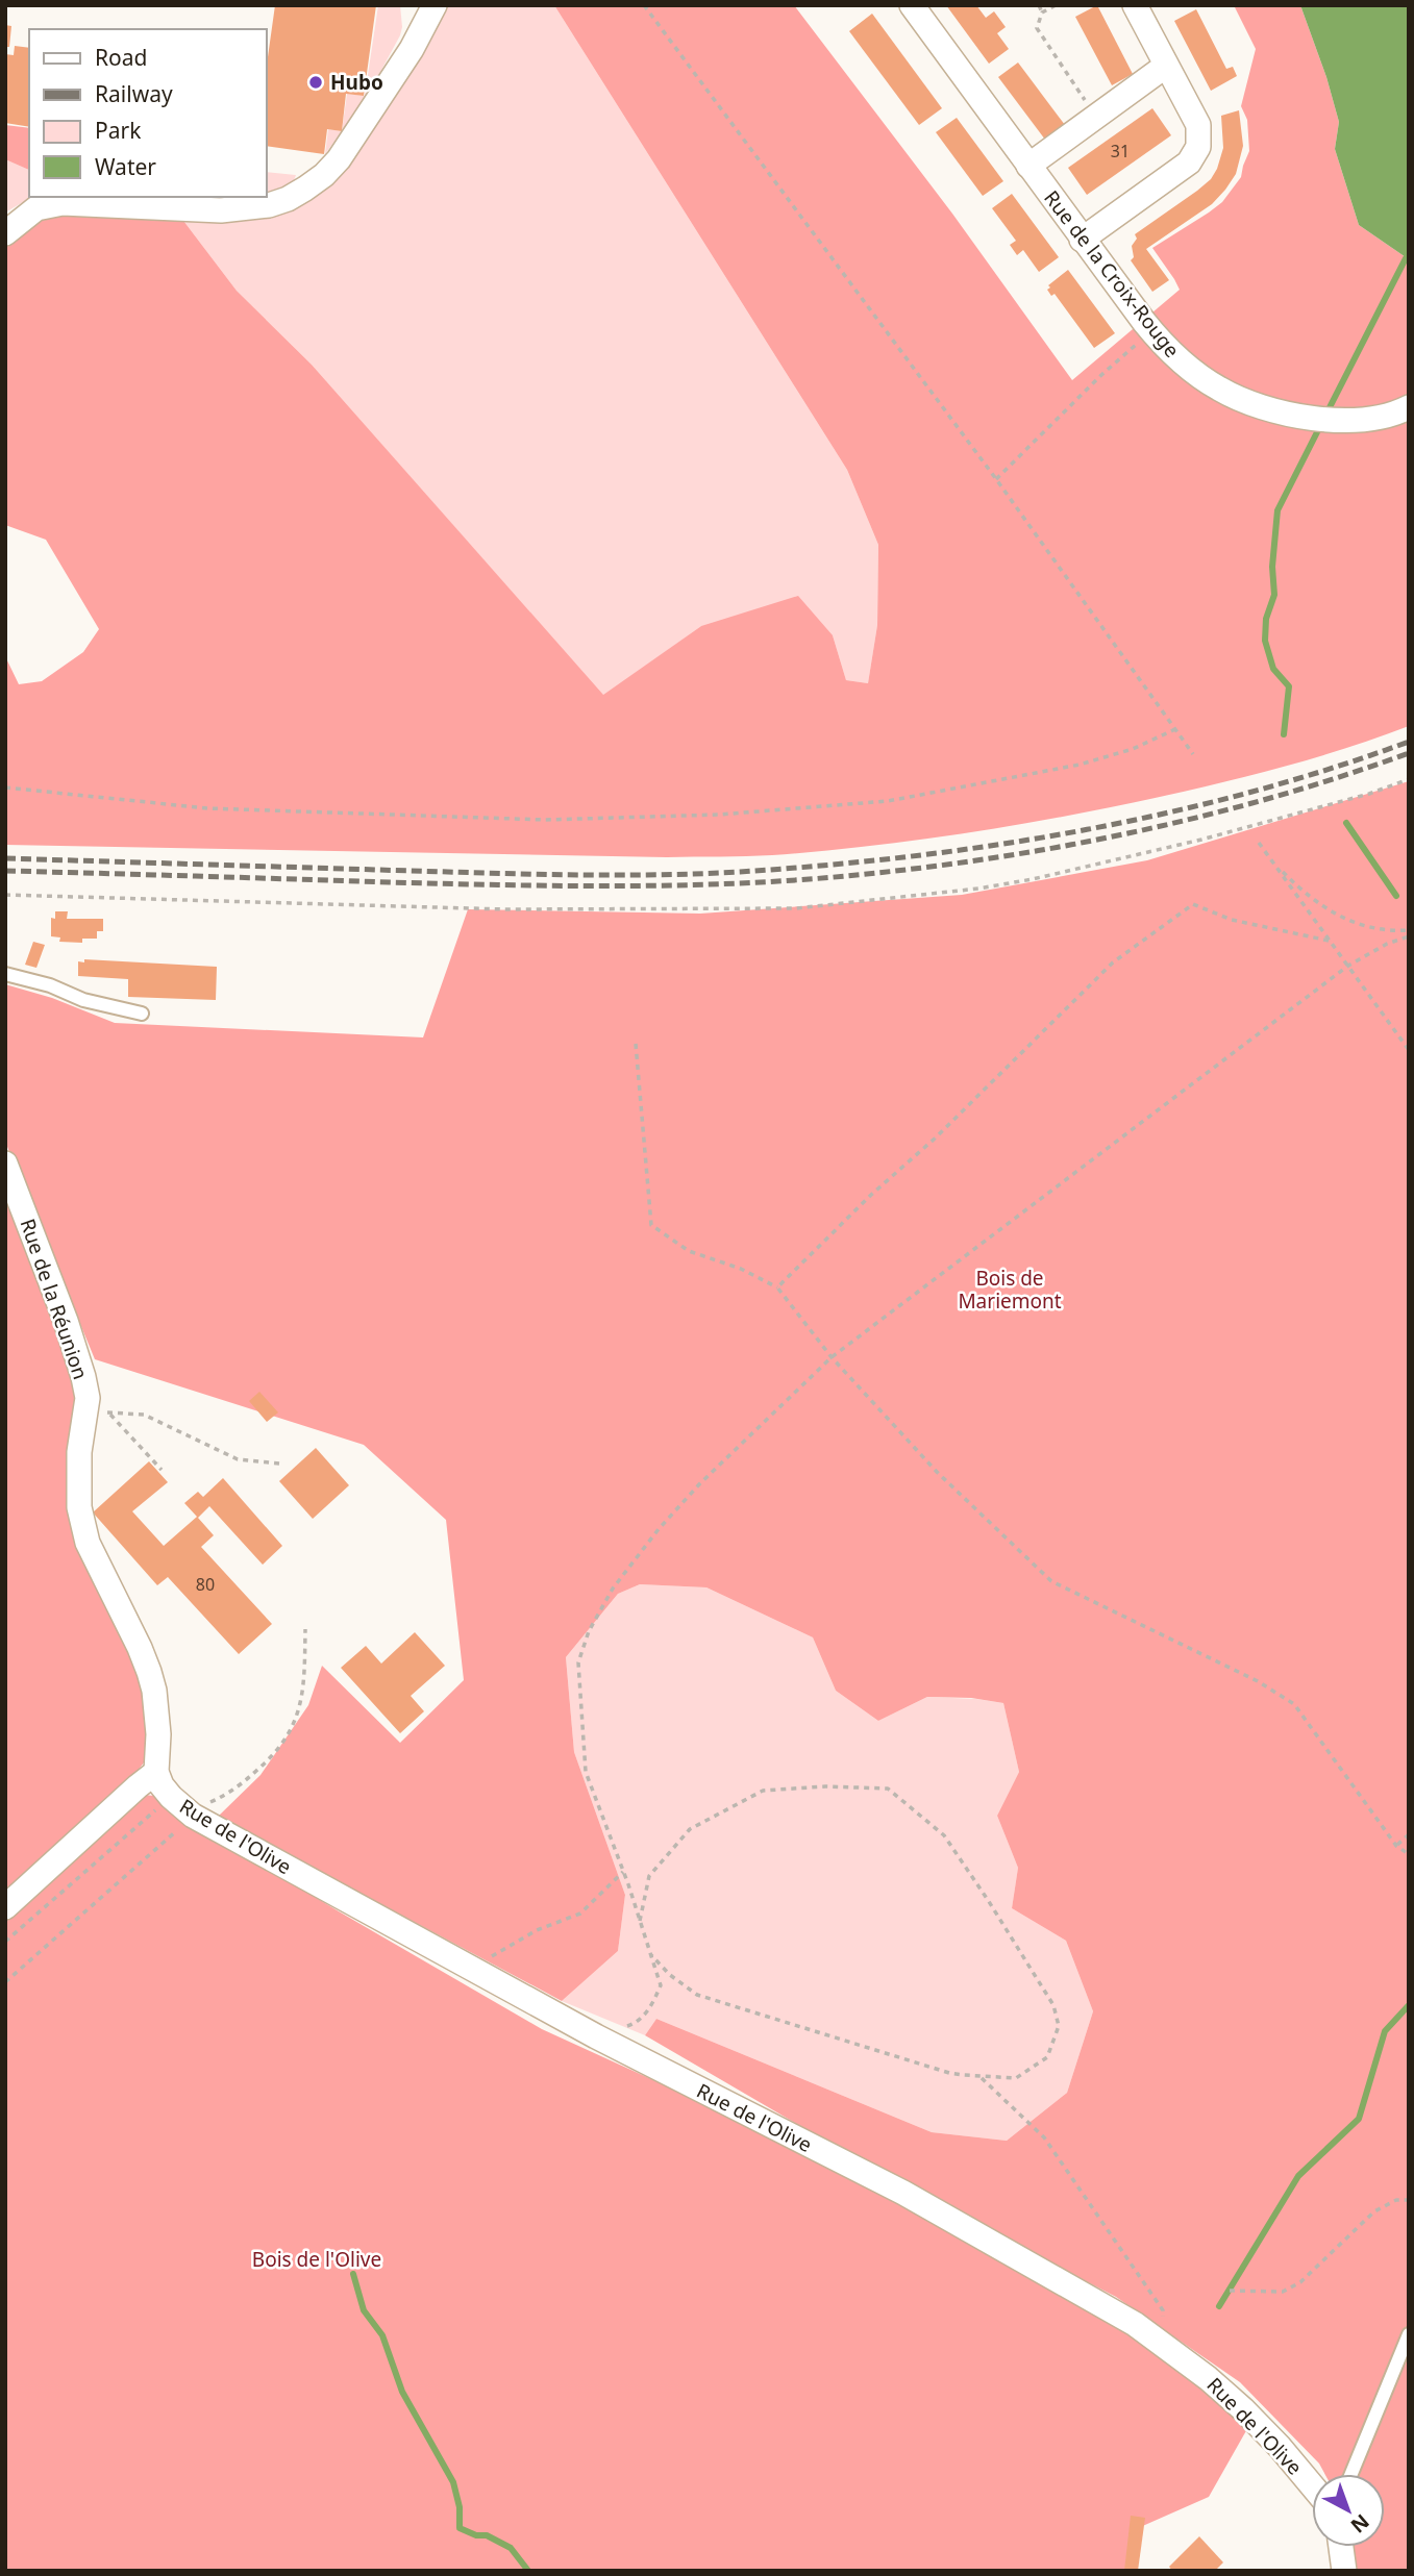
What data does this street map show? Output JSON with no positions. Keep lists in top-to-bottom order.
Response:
{
  "streets": {
    "street": ["Rue de la Croix-Rouge", "Rue de la Réunion", "Rue de l'Olive"]
  },
  "crossings": [
    ["Rue de la Réunion", "Rue de l'Olive"]
  ],
  "parks": ["Bois de Mariemont", "Bois de l'Olive"],
  "places": ["Hubo"],
  "house_numbers": ["31", "80"],
  "legend": [
    "Road",
    "Railway",
    "Park",
    "Water"
  ],
  "north": "bottom right"
}
